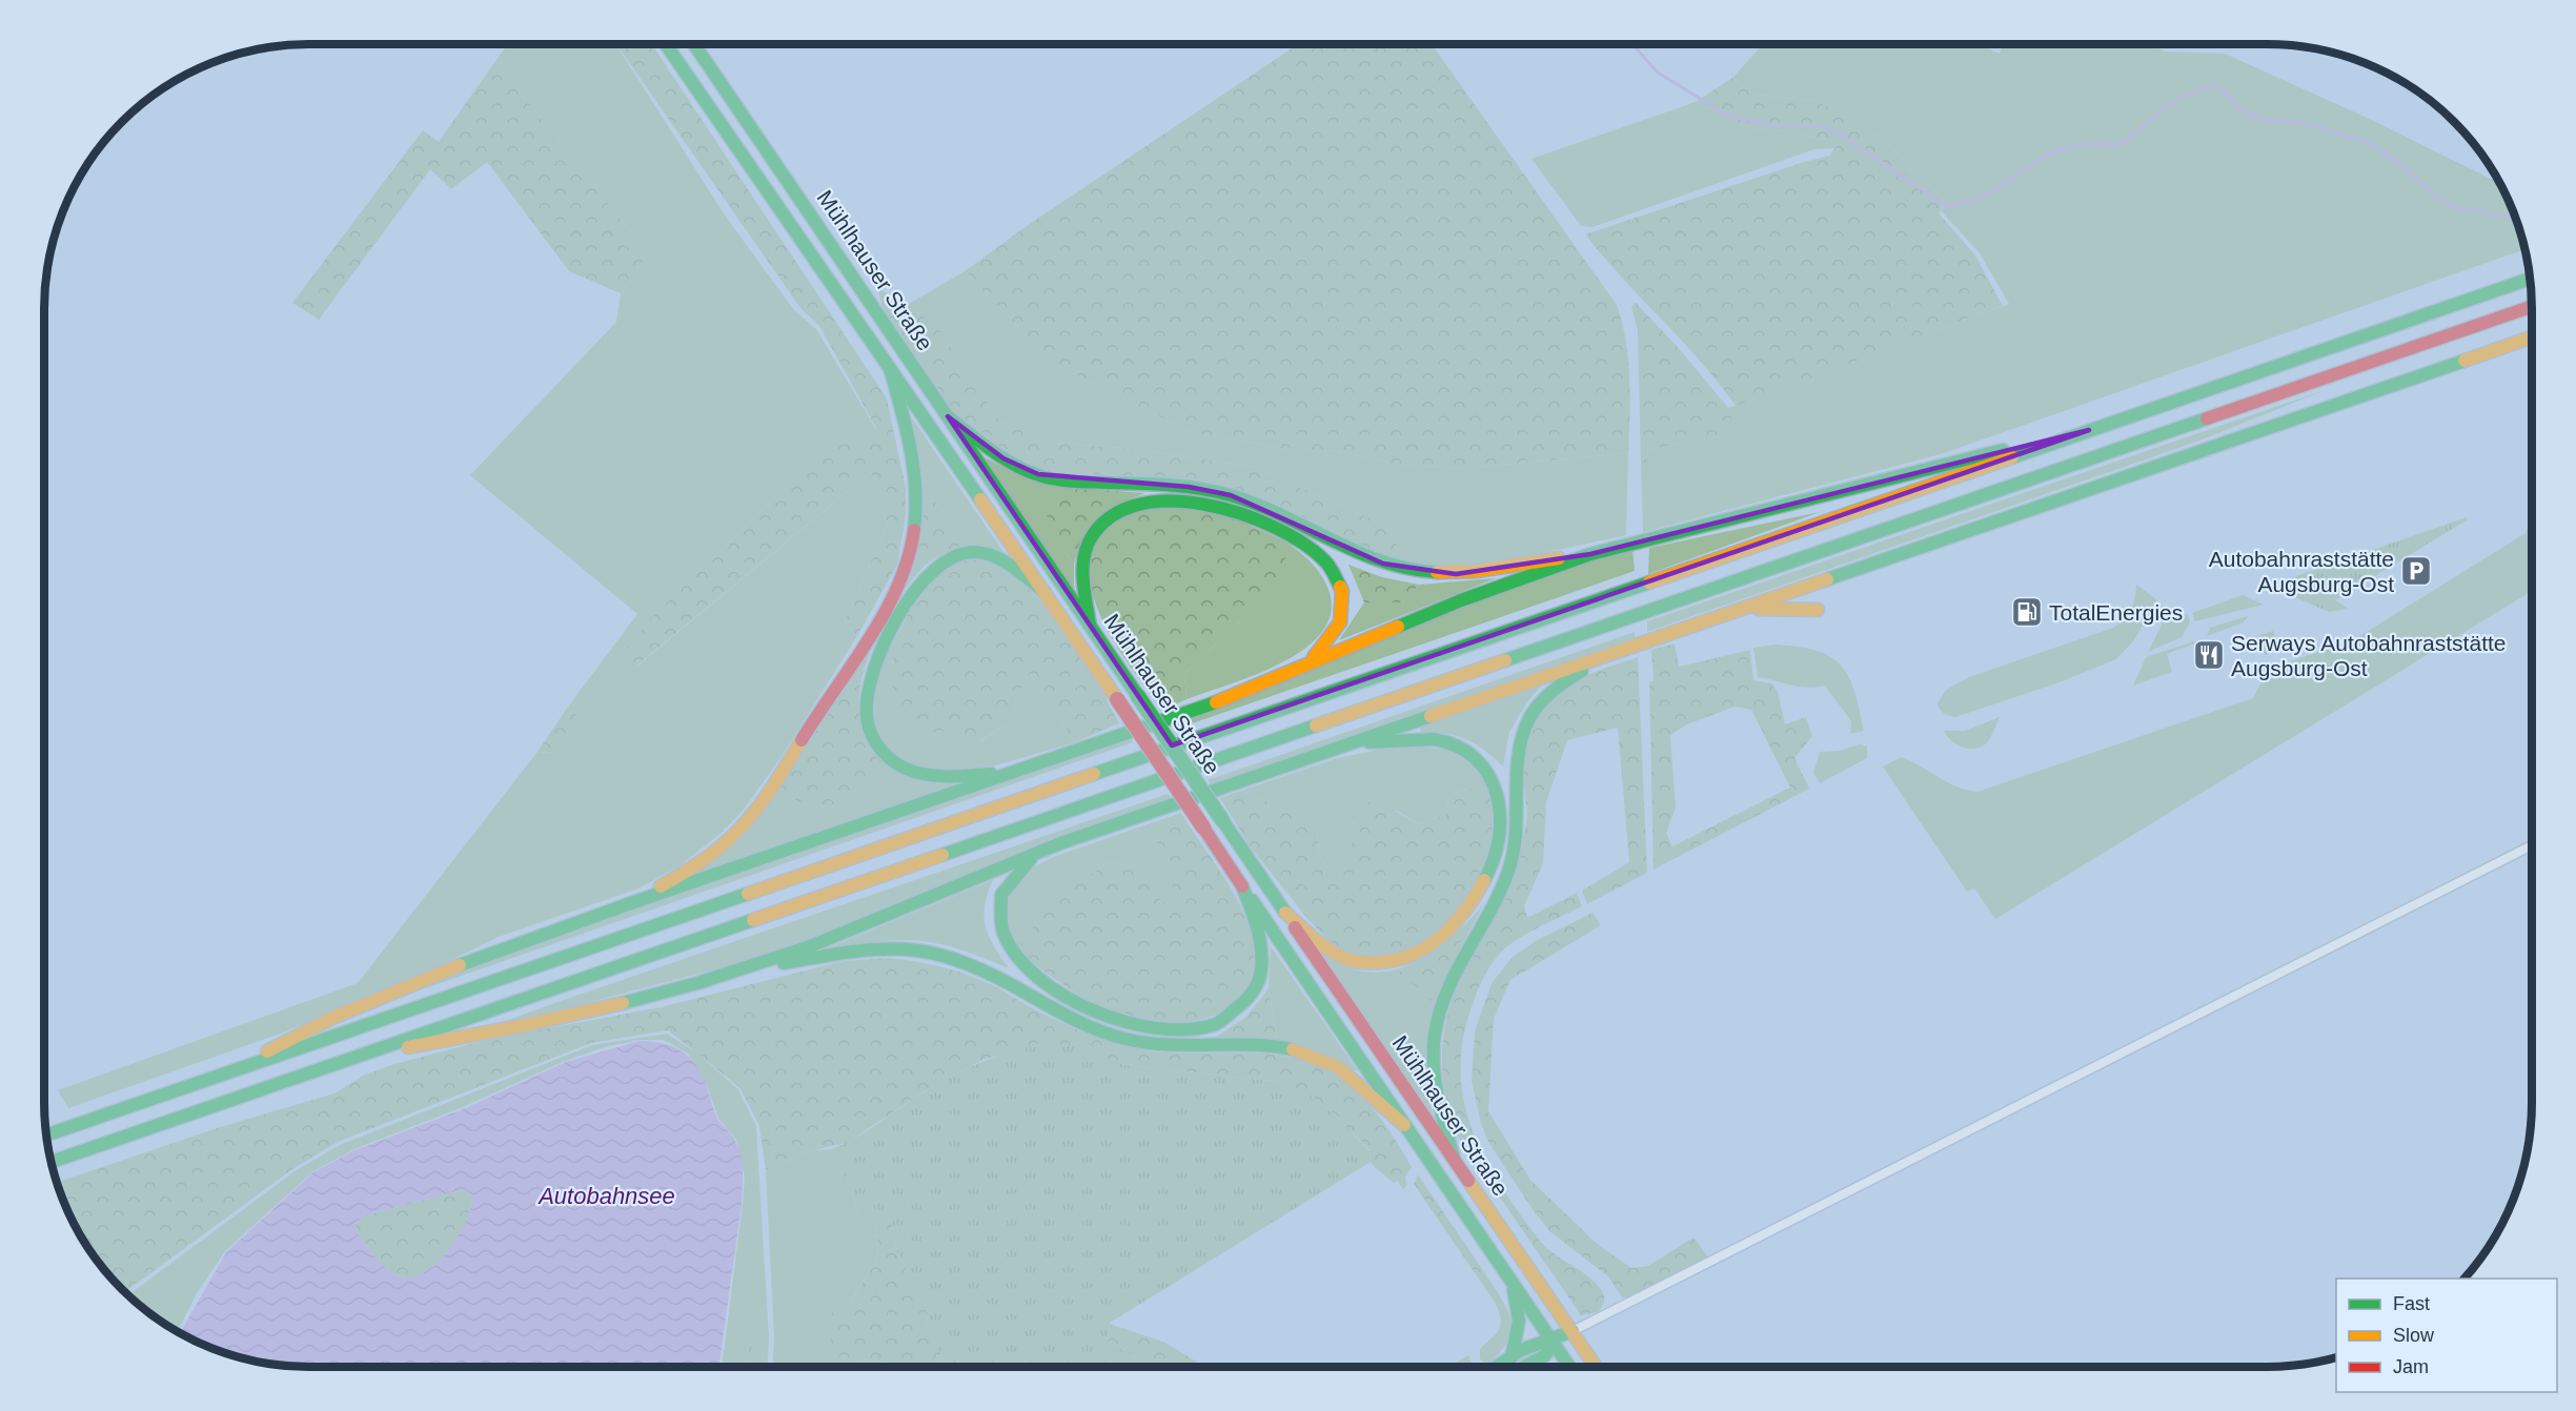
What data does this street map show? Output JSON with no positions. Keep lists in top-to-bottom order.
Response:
{
  "streets": {
    "main road": ["Mühlhauser Straße"]
  },
  "water": ["Autobahnsee"],
  "places": {
    "parking": ["Autobahnraststätte Augsburg-Ost"],
    "fuel station": ["TotalEnergies"],
    "restaurant": ["Serways Autobahnraststätte Augsburg-Ost"]
  },
  "legend": ["Fast", "Slow", "Jam"]
}
